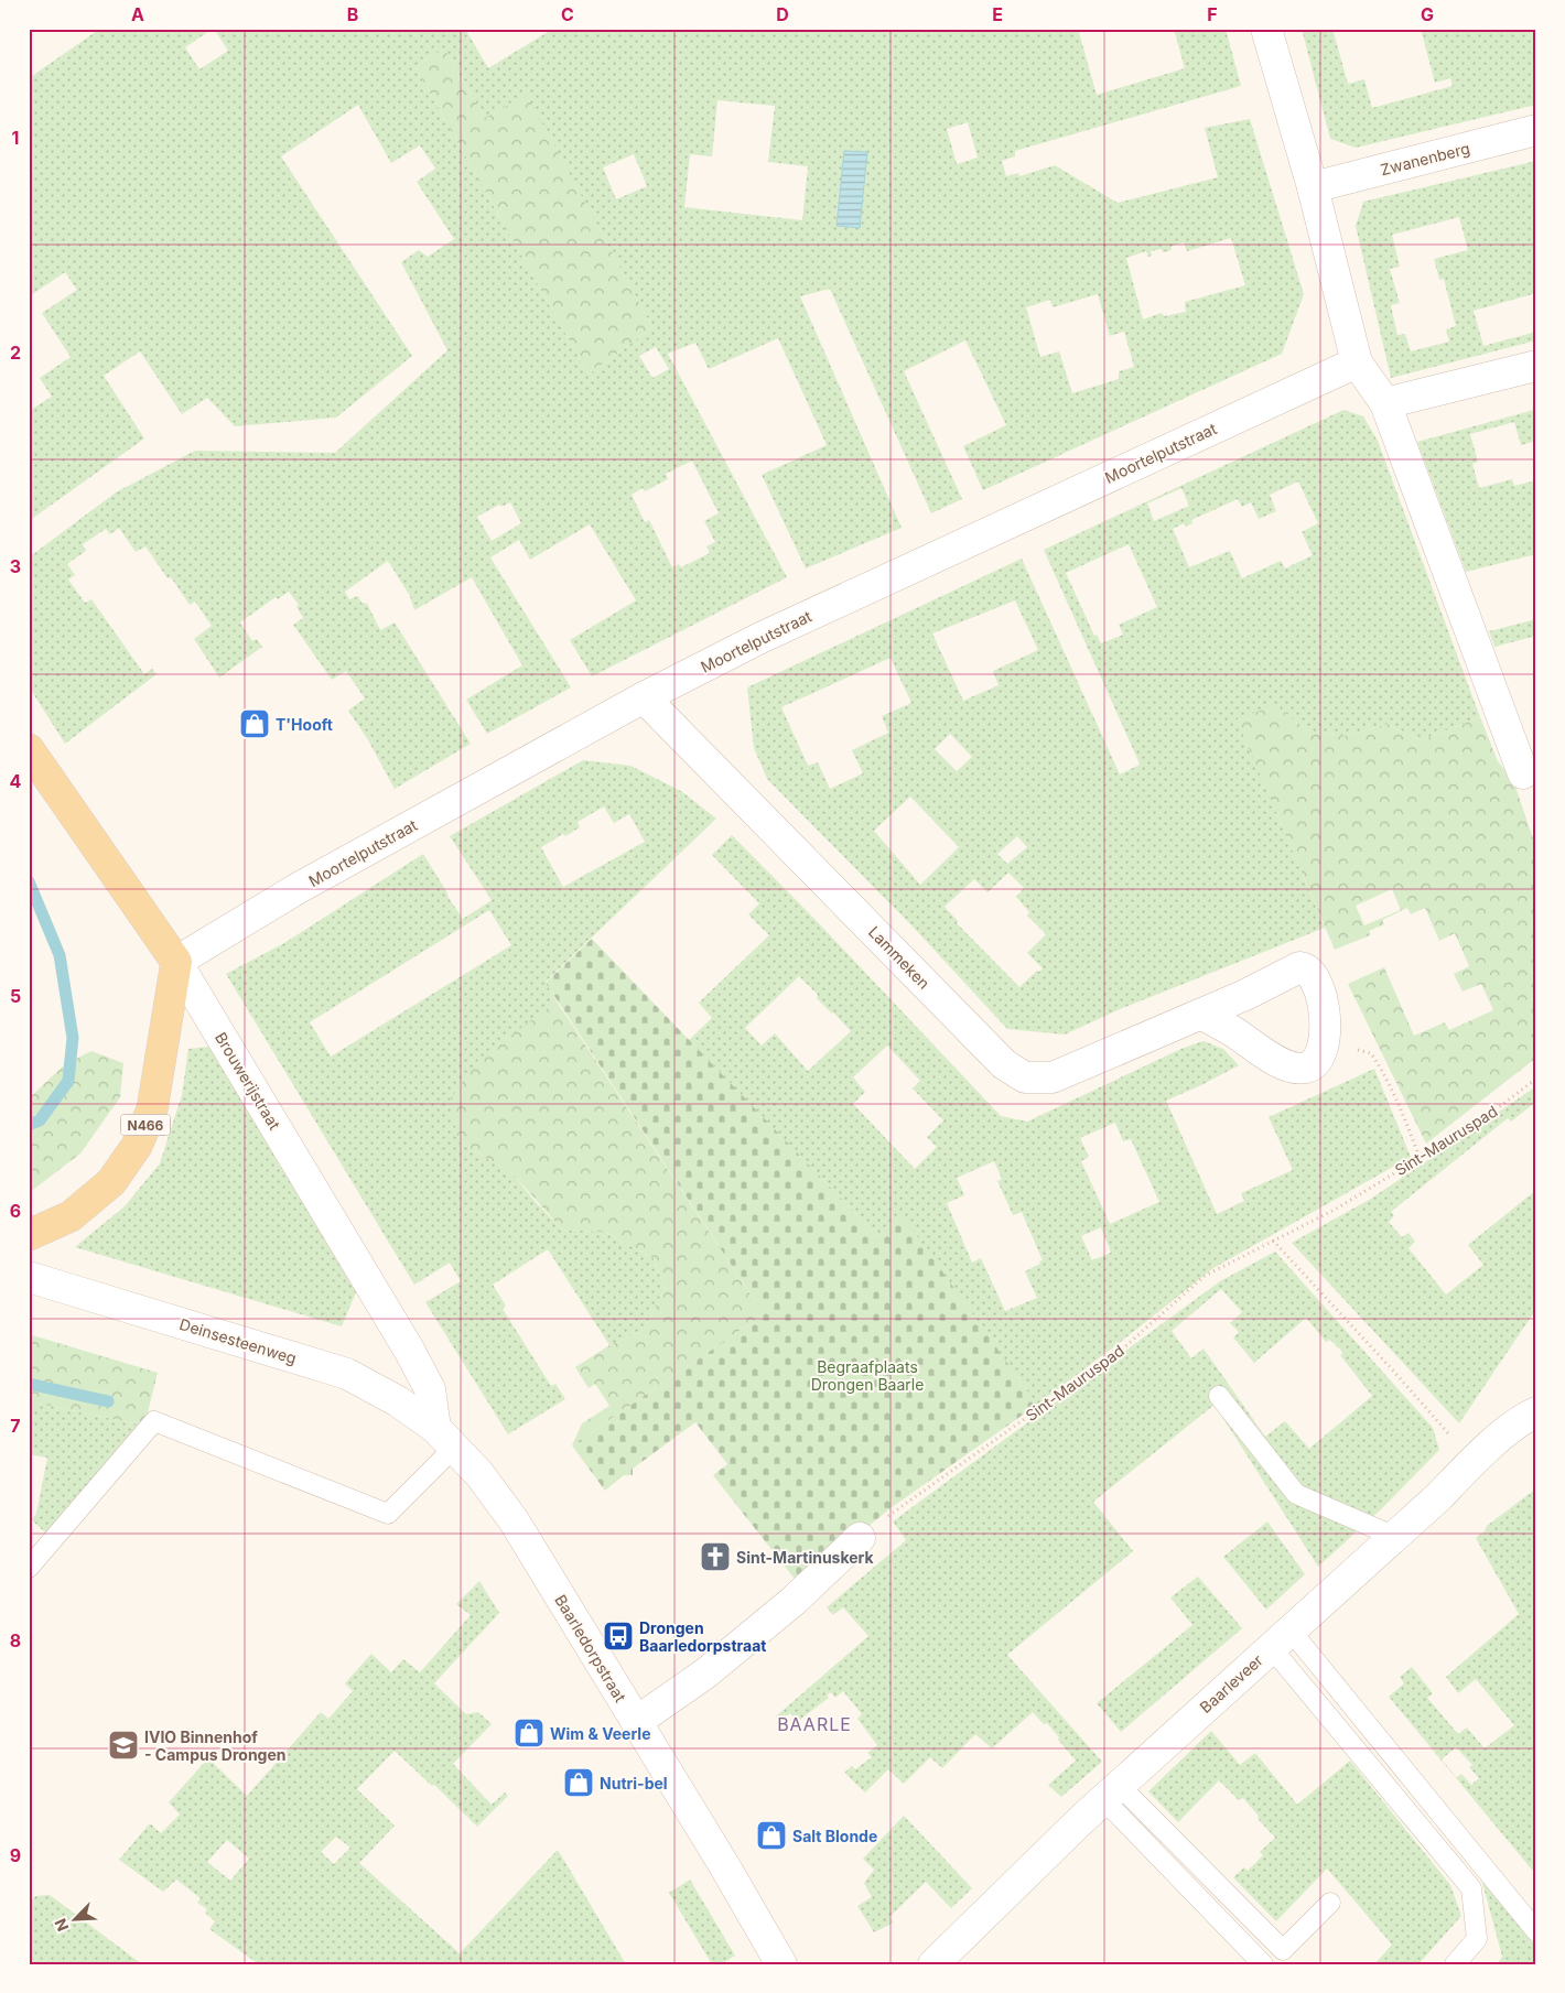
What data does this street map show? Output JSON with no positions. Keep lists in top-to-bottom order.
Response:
{
  "streets": {
    "main road": ["Brouwerijstraat", "N466"],
    "street": [
      "Zwanenberg",
      "Moortelputstraat",
      "Lammeken",
      "Deinsesteenweg",
      "Baarledorpstraat",
      "Baarleveer"
    ],
    "path": ["Sint-Mauruspad"]
  },
  "crossings": [
    ["Moortelputstraat", "Lammeken"],
    ["Moortelputstraat", "Brouwerijstraat"],
    ["Moortelputstraat", "N466"],
    ["Brouwerijstraat", "N466"],
    ["Brouwerijstraat", "Deinsesteenweg"],
    ["Brouwerijstraat", "Baarledorpstraat"],
    ["Deinsesteenweg", "Baarledorpstraat"]
  ],
  "districts": ["BAARLE"],
  "parks": ["Begraafplaats Drongen Baarle"],
  "places": {
    "shop": [
      "T'Hooft",
      "Wim & Veerle",
      "Nutri-bel",
      "Salt Blonde"
    ],
    "church": ["Sint-Martinuskerk"],
    "bus stop": ["Drongen Baarledorpstraat"],
    "school or university": ["IVIO Binnenhof - Campus Drongen"]
  },
  "north": "bottom left",
  "grid": {
    "columns": [
      "A",
      "B",
      "C",
      "D",
      "E",
      "F",
      "G"
    ],
    "rows": [
      "1",
      "2",
      "3",
      "4",
      "5",
      "6",
      "7",
      "8",
      "9"
    ]
  }
}
